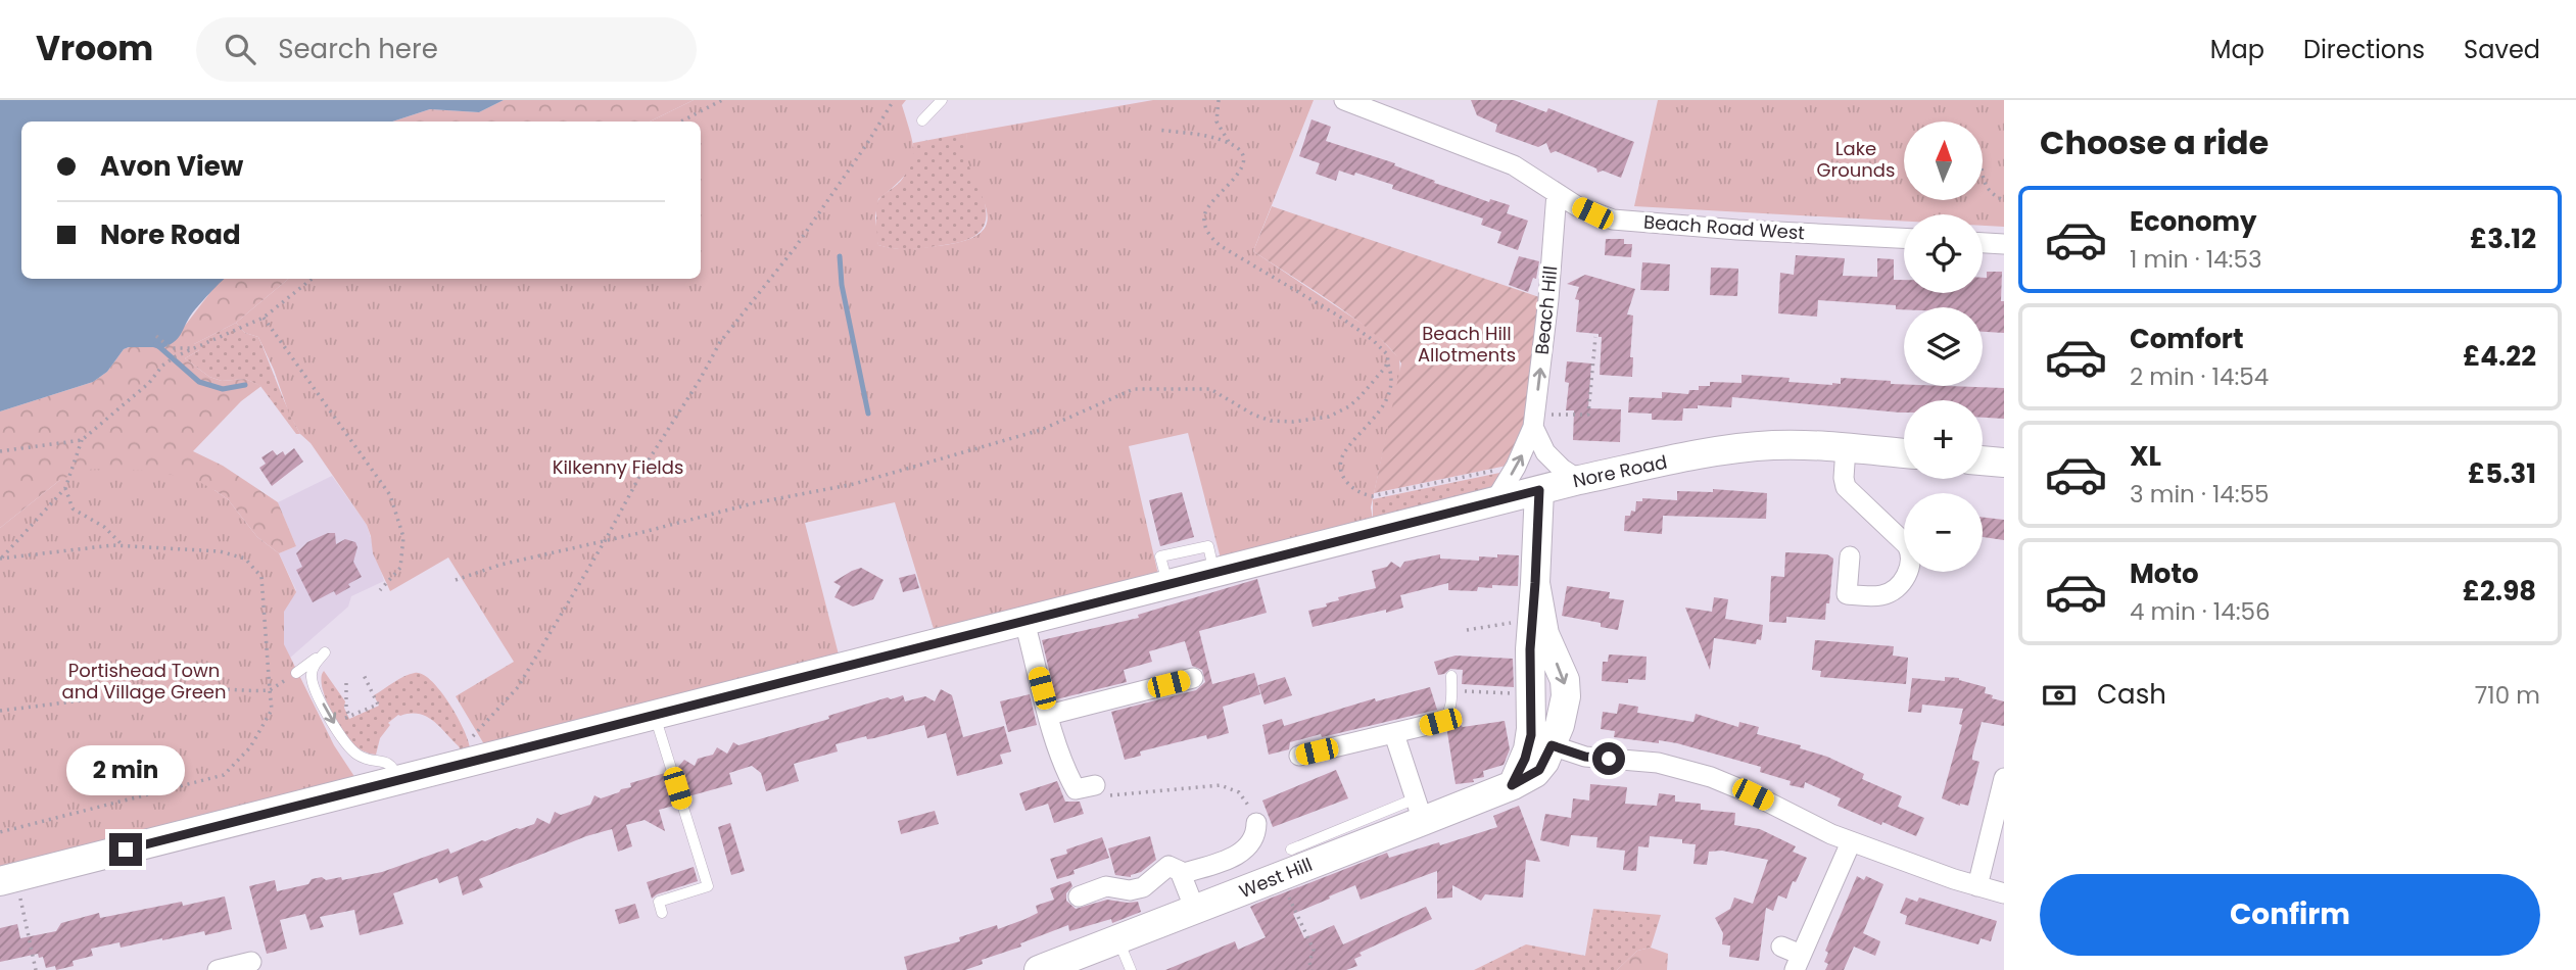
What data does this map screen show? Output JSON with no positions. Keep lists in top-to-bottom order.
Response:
{
  "streets": {
    "street": [
      "Beach Road West",
      "Beach Hill",
      "Nore Road",
      "West Hill"
    ]
  },
  "crossings": [
    ["Beach Road West", "Beach Hill"],
    ["Beach Hill", "Nore Road"],
    ["Nore Road", "West Hill"]
  ],
  "one_way": ["Beach Hill"],
  "parks": [
    "Lake Grounds",
    "Beach Hill Allotments",
    "Kilkenny Fields",
    "Portishead Town and Village Green"
  ],
  "north": "top",
  "page": {
    "header": "Vroom",
    "search": "Search here",
    "nav": ["Map", "Directions", "Saved"],
    "heading": "Choose a ride",
    "map_buttons": ["+", "−"],
    "banner": ["Avon View", "Nore Road"],
    "list": [
      {
        "name": "Economy",
        "note": "1 min · 14:53",
        "value": "£3.12"
      },
      {
        "name": "Comfort",
        "note": "2 min · 14:54",
        "value": "£4.22"
      },
      {
        "name": "XL",
        "note": "3 min · 14:55",
        "value": "£5.31"
      },
      {
        "name": "Moto",
        "note": "4 min · 14:56",
        "value": "£2.98"
      }
    ],
    "pay": ["Cash", "710 m"],
    "bubble": "2 min",
    "buttons": "Confirm"
  }
}
